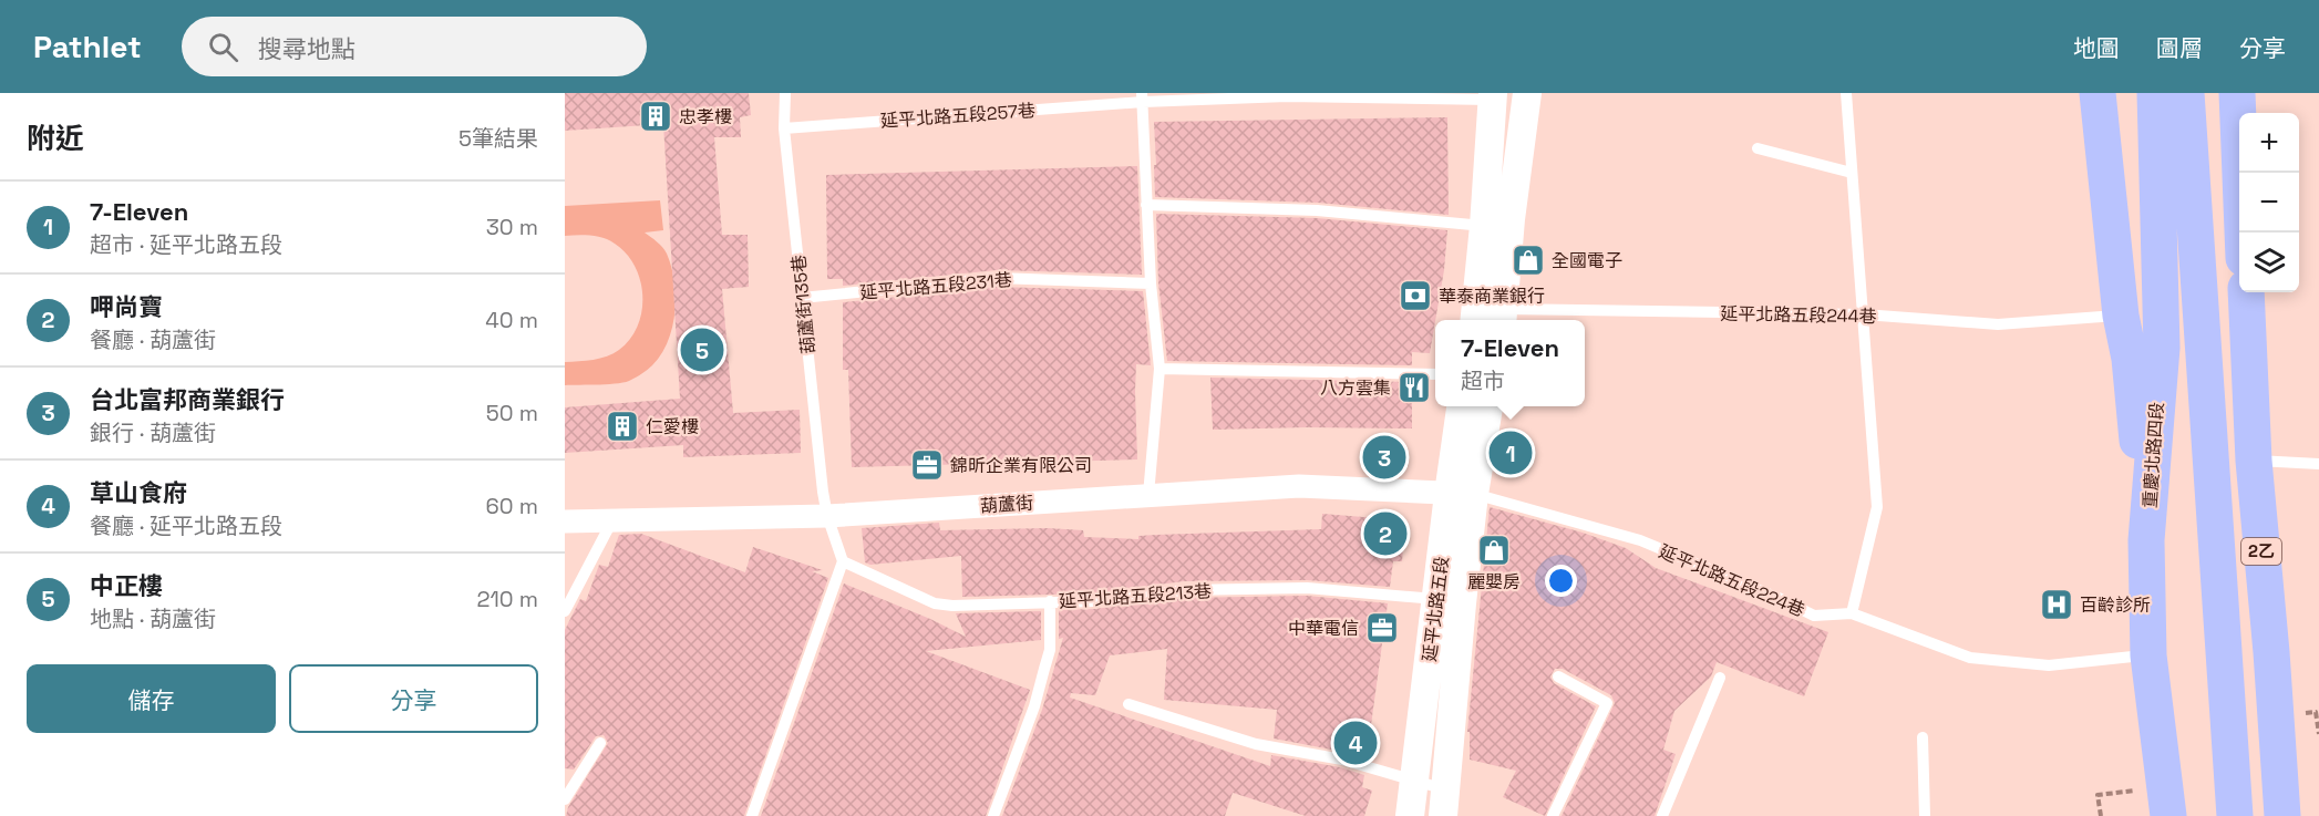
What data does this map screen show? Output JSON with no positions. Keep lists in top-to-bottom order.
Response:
{
  "streets": {
    "main road": ["重慶北路四段", "2乙"],
    "street": ["葫蘆街", "延平北路五段"],
    "lane": [
      "延平北路五段257巷",
      "延平北路五段231巷",
      "葫蘆街135巷",
      "延平北路五段244巷",
      "延平北路五段224巷",
      "延平北路五段213巷"
    ]
  },
  "crossings": [
    ["延平北路五段257巷", "葫蘆街135巷"],
    ["延平北路五段231巷", "葫蘆街135巷"],
    ["葫蘆街135巷", "葫蘆街"],
    ["葫蘆街135巷", "延平北路五段213巷"],
    ["重慶北路四段", "延平北路五段224巷"],
    ["葫蘆街", "延平北路五段224巷"],
    ["葫蘆街", "延平北路五段"],
    ["延平北路五段224巷", "延平北路五段"],
    ["延平北路五段213巷", "延平北路五段"]
  ],
  "places": {
    "building": ["忠孝樓", "仁愛樓"],
    "shop": ["全國電子", "麗嬰房"],
    "bank": ["華泰商業銀行"],
    "restaurant": ["八方雲集"],
    "office": ["錦昕企業有限公司", "中華電信"],
    "hospital": ["百齡診所"]
  },
  "page": {
    "header": "Pathlet",
    "search": "搜尋地點",
    "nav": ["地圖", "圖層", "分享"],
    "heading": ["附近", "5筆結果"],
    "map_buttons": ["+", "−"],
    "list": [
      {
        "mark": "1",
        "name": "7-Eleven",
        "note": "超市 · 延平北路五段",
        "value": "30 m"
      },
      {
        "mark": "2",
        "name": "呷尚寶",
        "note": "餐廳 · 葫蘆街",
        "value": "40 m"
      },
      {
        "mark": "3",
        "name": "台北富邦商業銀行",
        "note": "銀行 · 葫蘆街",
        "value": "50 m"
      },
      {
        "mark": "4",
        "name": "草山食府",
        "note": "餐廳 · 延平北路五段",
        "value": "60 m"
      },
      {
        "mark": "5",
        "name": "中正樓",
        "note": "地點 · 葫蘆街",
        "value": "210 m"
      }
    ],
    "popup": ["7-Eleven", "超市"],
    "pins": [
      "5",
      "1",
      "3",
      "2",
      "4"
    ],
    "buttons": ["儲存", "分享"]
  }
}
